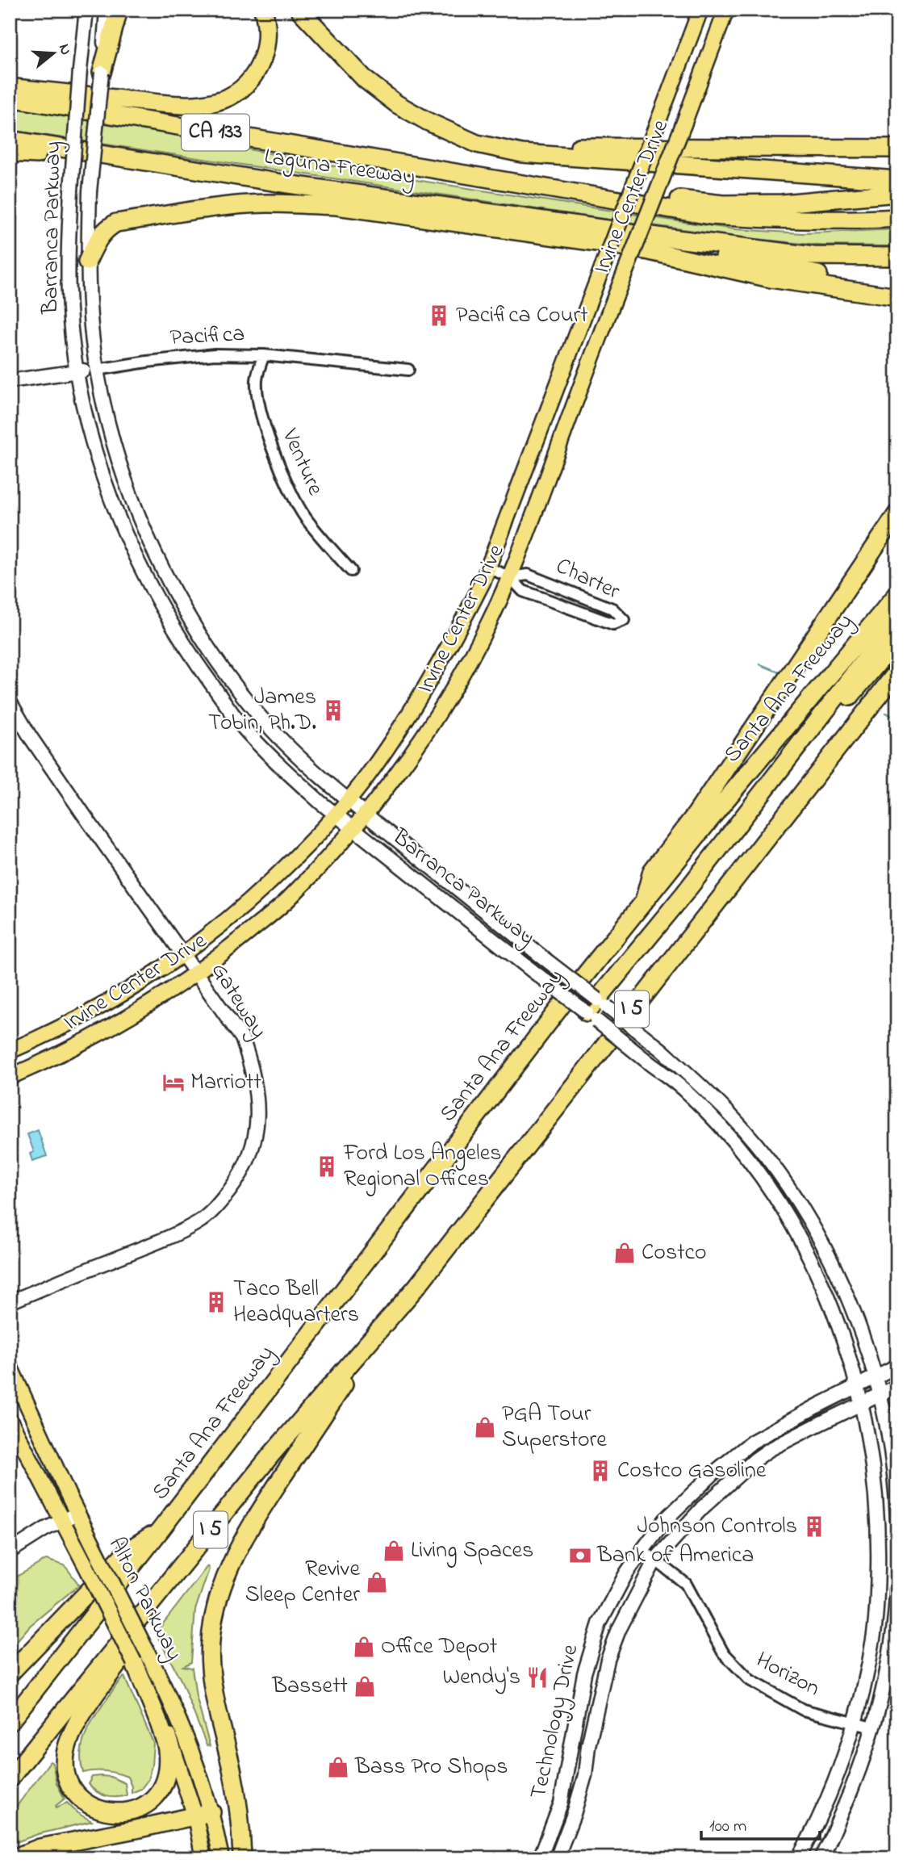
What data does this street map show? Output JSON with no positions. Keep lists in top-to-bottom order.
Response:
{
  "streets": {
    "highway": [
      "CA 133",
      "Laguna Freeway",
      "Santa Ana Freeway",
      "I 5"
    ],
    "main road": [
      "Irvine Center Drive",
      "Barranca Parkway",
      "Pacifica",
      "Gateway",
      "Alton Parkway",
      "Technology Drive"
    ],
    "street": ["Venture", "Charter", "Horizon"]
  },
  "crossings": [
    ["Irvine Center Drive", "Barranca Parkway"],
    ["Irvine Center Drive", "Charter"],
    ["Irvine Center Drive", "Gateway"],
    ["Barranca Parkway", "Pacifica"],
    ["Barranca Parkway", "Horizon"],
    ["Barranca Parkway", "Technology Drive"],
    ["Pacifica", "Venture"],
    ["Horizon", "Technology Drive"]
  ],
  "places": {
    "building": [
      "Pacifica Court",
      "James Tobin, Ph.D.",
      "Ford Los Angeles Regional Offices",
      "Taco Bell Headquarters",
      "Costco Gasoline",
      "Johnson Controls"
    ],
    "hotel": ["Marriott"],
    "shop": [
      "Costco",
      "PGA Tour Superstore",
      "Living Spaces",
      "Revive Sleep Center",
      "Office Depot",
      "Bassett",
      "Bass Pro Shops"
    ],
    "bank": ["Bank of America"],
    "restaurant": ["Wendy's"]
  },
  "scale_bar": "100 m",
  "north": "right"
}
